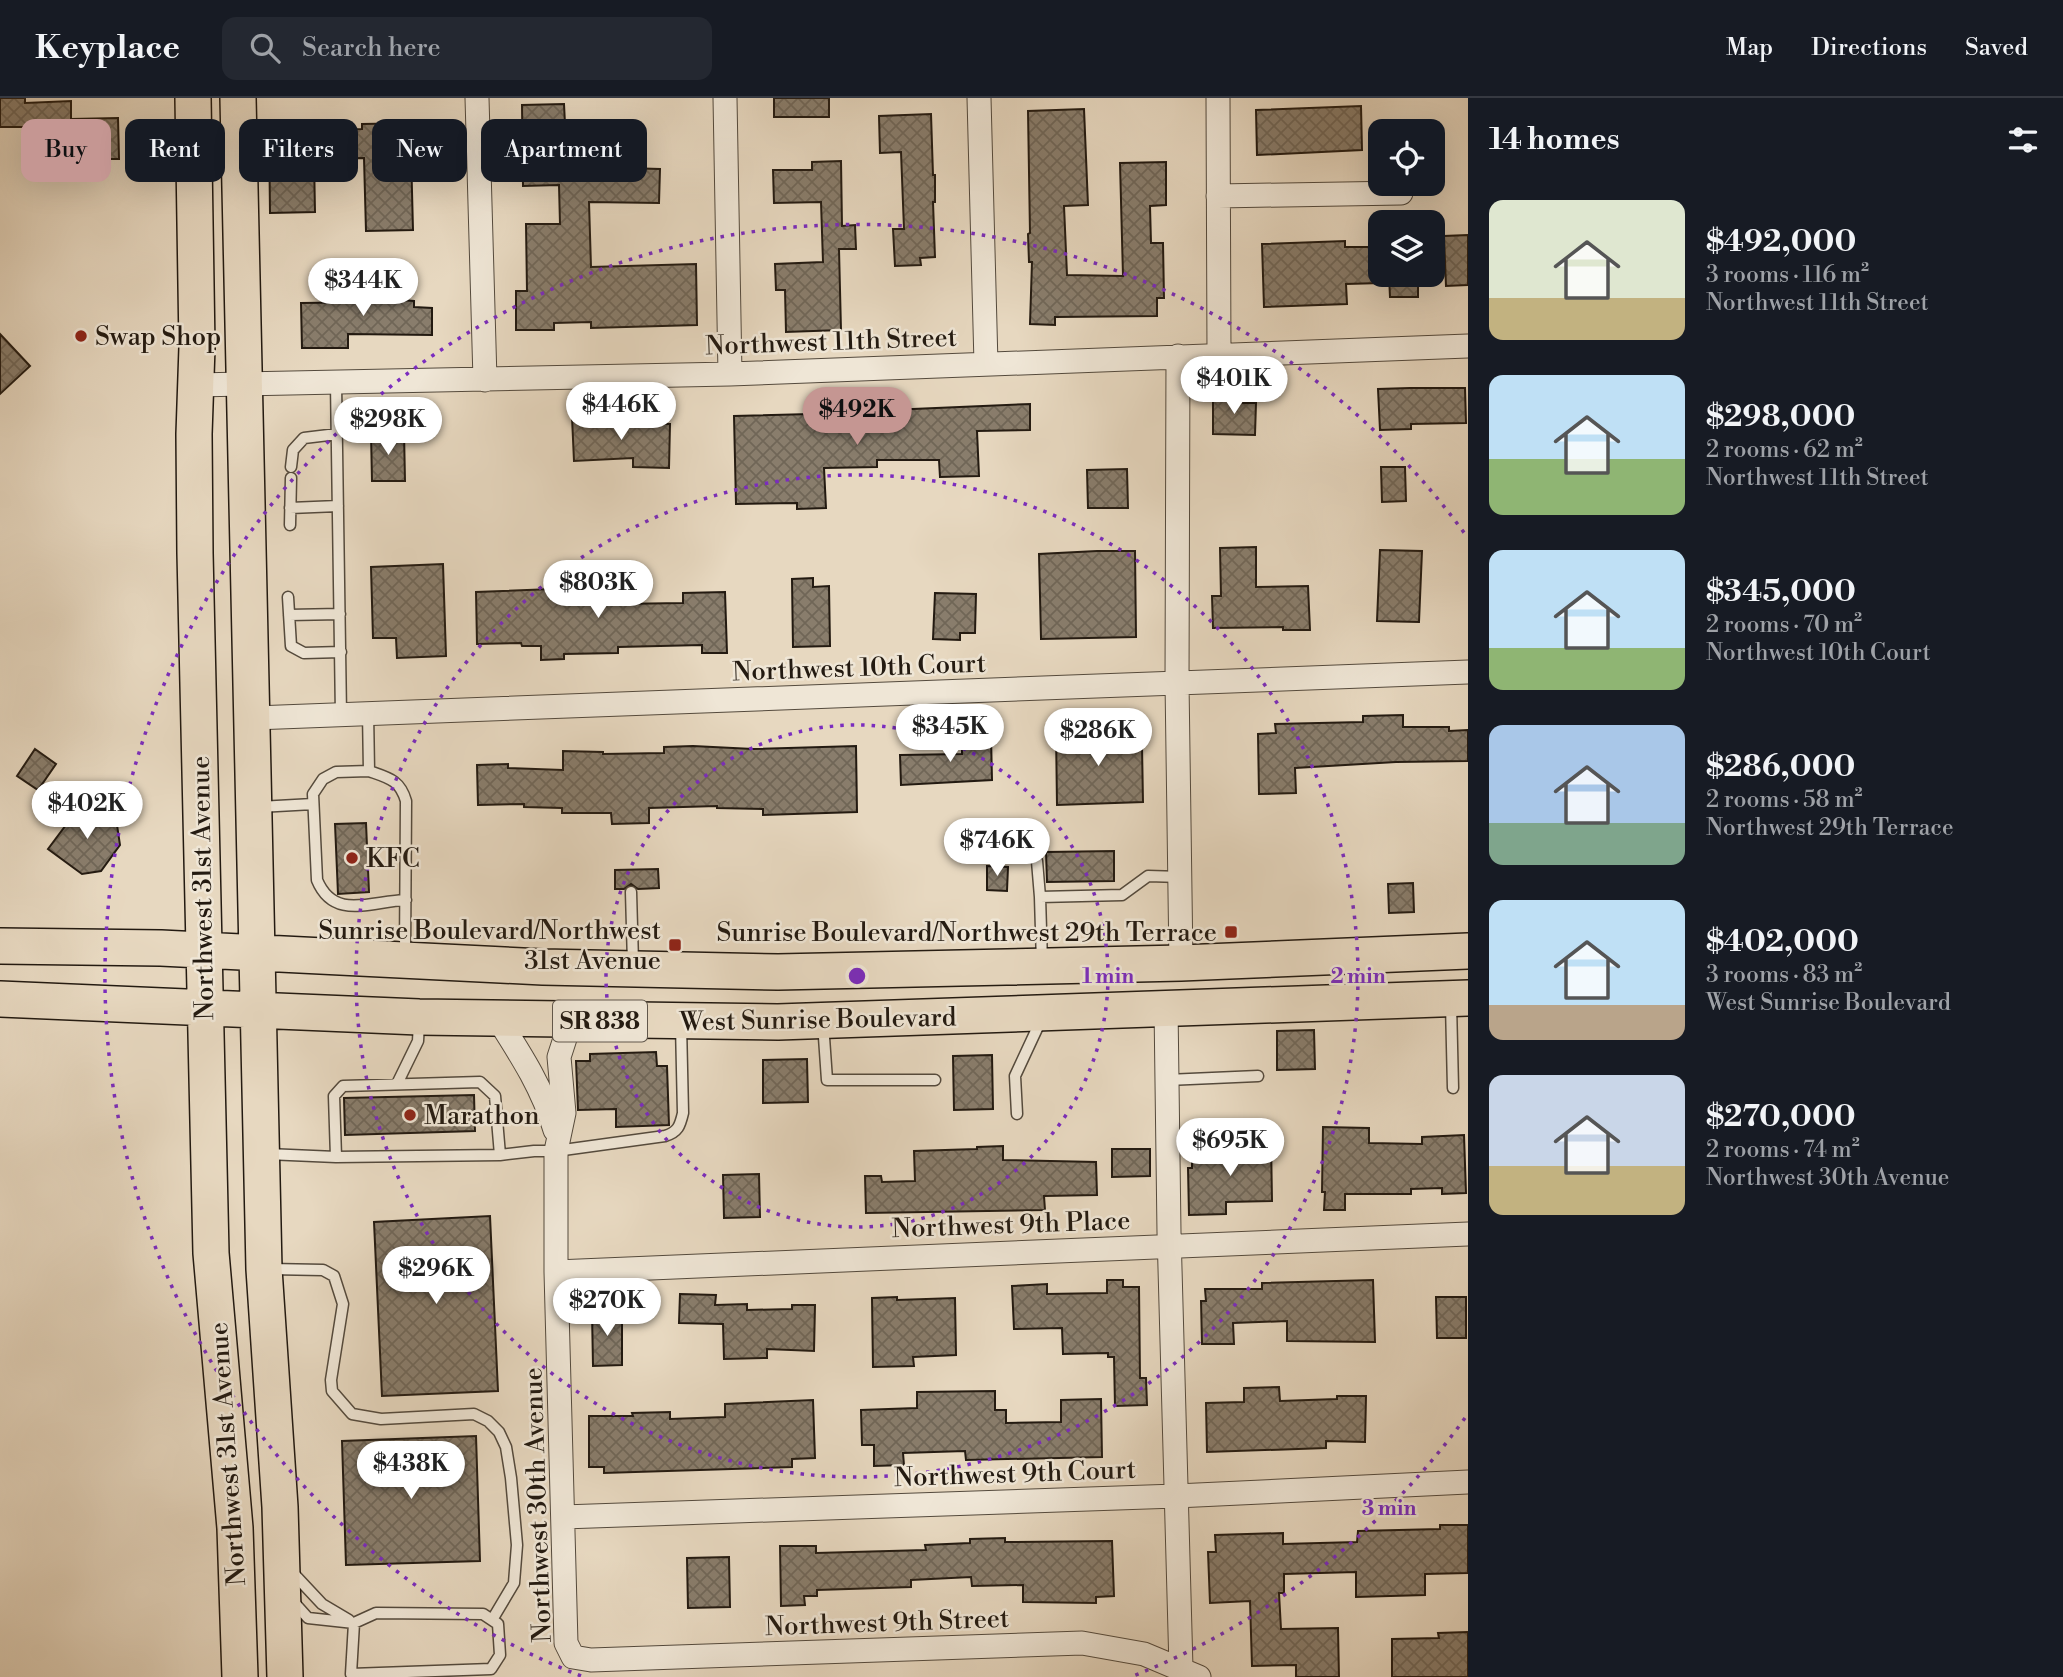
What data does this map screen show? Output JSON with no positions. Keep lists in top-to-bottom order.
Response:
{
  "streets": {
    "main road": ["Northwest 31st Avenue", "West Sunrise Boulevard", "SR 838"],
    "street": [
      "Northwest 11th Street",
      "Northwest 10th Court",
      "Northwest 9th Place",
      "Northwest 9th Court",
      "Northwest 30th Avenue",
      "Northwest 9th Street"
    ]
  },
  "crossings": [
    ["Northwest 11th Street", "Northwest 31st Avenue"],
    ["Northwest 10th Court", "Northwest 31st Avenue"],
    ["Northwest 31st Avenue", "West Sunrise Boulevard"],
    ["West Sunrise Boulevard", "Northwest 30th Avenue"],
    ["Northwest 9th Place", "Northwest 30th Avenue"],
    ["Northwest 9th Court", "Northwest 30th Avenue"],
    ["Northwest 30th Avenue", "Northwest 9th Street"]
  ],
  "places": {
    "other": ["Swap Shop", "KFC", "Marathon"],
    "transit": ["Sunrise Boulevard/Northwest 29th Terrace", "Sunrise Boulevard/Northwest 31st Avenue"]
  },
  "page": {
    "header": "Keyplace",
    "search": "Search here",
    "nav": ["Map", "Directions", "Saved"],
    "heading": "14 homes",
    "chip": [
      "Buy",
      "Rent",
      "Filters",
      "New",
      "Apartment"
    ],
    "list": [
      {
        "name": "$492,000",
        "note": "3 rooms · 116 m² · Northwest 11th Street"
      },
      {
        "name": "$298,000",
        "note": "2 rooms · 62 m² · Northwest 11th Street"
      },
      {
        "name": "$345,000",
        "note": "2 rooms · 70 m² · Northwest 10th Court"
      },
      {
        "name": "$286,000",
        "note": "2 rooms · 58 m² · Northwest 29th Terrace"
      },
      {
        "name": "$402,000",
        "note": "3 rooms · 83 m² · West Sunrise Boulevard"
      },
      {
        "name": "$270,000",
        "note": "2 rooms · 74 m² · Northwest 30th Avenue"
      }
    ],
    "price": [
      "$344K",
      "$401K",
      "$446K",
      "$492K",
      "$298K",
      "$803K",
      "$345K",
      "$286K",
      "$402K",
      "$746K",
      "$695K",
      "$296K",
      "$270K",
      "$438K"
    ]
  },
  "rings": ["1 min", "2 min", "3 min"]
}
